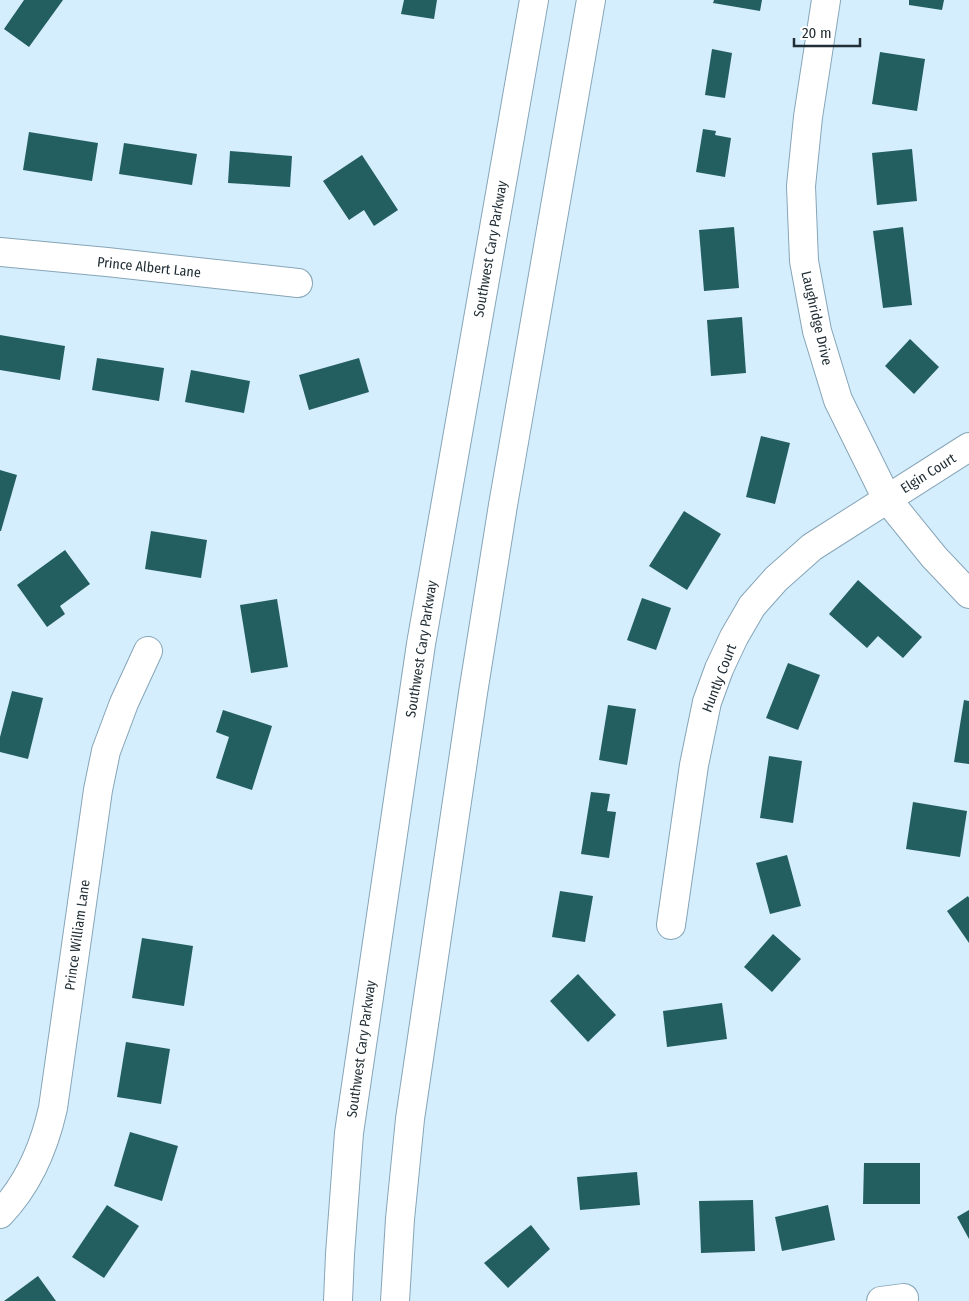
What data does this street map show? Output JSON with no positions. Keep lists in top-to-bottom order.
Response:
{
  "streets": {
    "main road": [
      "Southwest Cary Parkway",
      "Prince Albert Lane",
      "Laughridge Drive",
      "Elgin Court",
      "Huntly Court",
      "Prince William Lane"
    ]
  },
  "crossings": [
    ["Laughridge Drive", "Elgin Court"],
    ["Laughridge Drive", "Huntly Court"],
    ["Elgin Court", "Huntly Court"]
  ],
  "scale_bar": "20 m"
}
